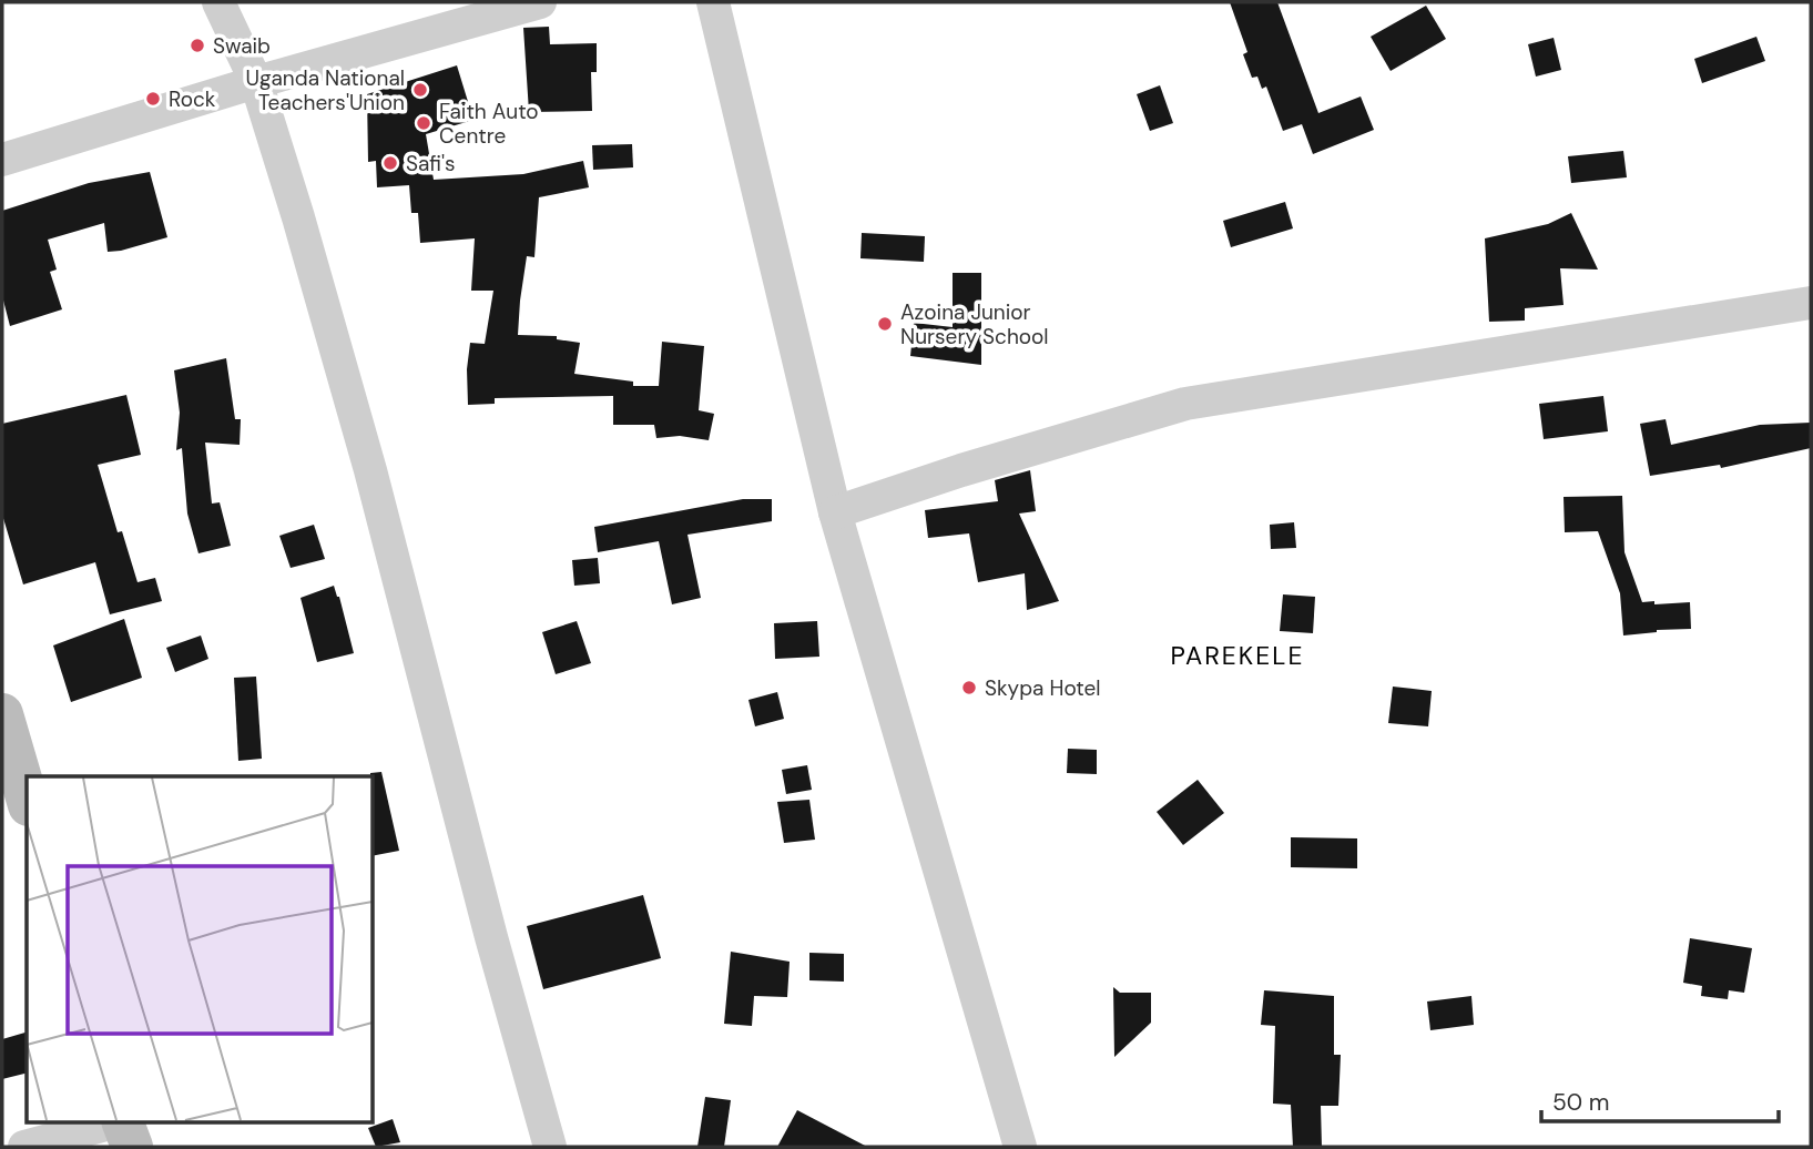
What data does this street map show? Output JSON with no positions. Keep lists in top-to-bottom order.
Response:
{
  "districts": ["PAREKELE"],
  "places": [
    "Swaib",
    "Uganda National Teachers'Union",
    "Rock",
    "Faith Auto Centre",
    "Safi's",
    "Azoina Junior Nursery School",
    "Skypa Hotel"
  ],
  "scale_bar": "50 m"
}
